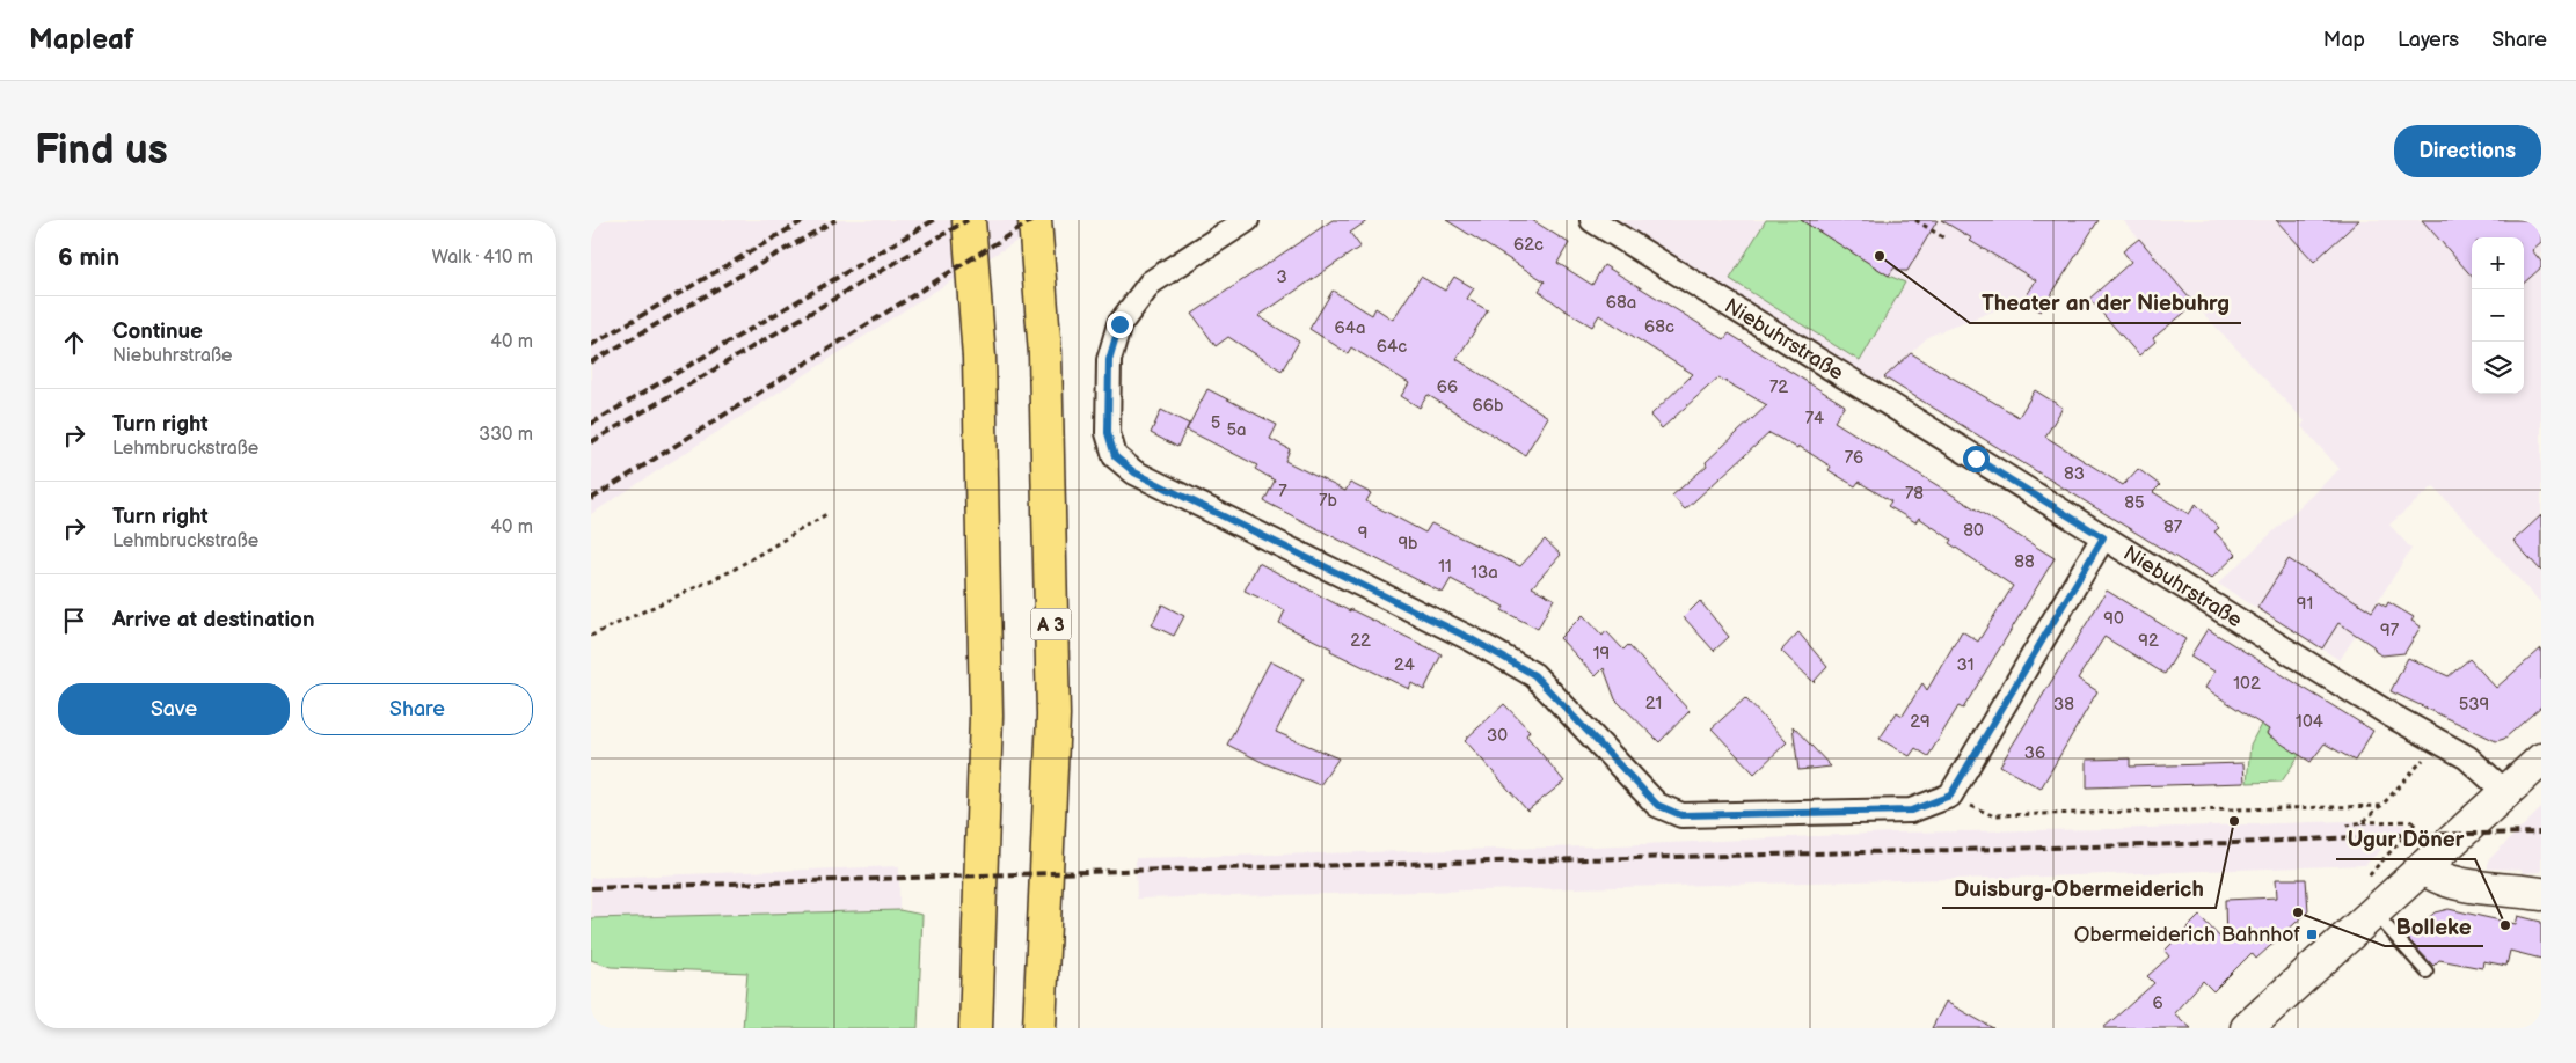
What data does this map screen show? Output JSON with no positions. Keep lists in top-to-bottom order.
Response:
{
  "streets": {
    "highway": ["A 3"],
    "street": ["Niebuhrstraße"]
  },
  "places": {
    "other": [
      "Theater an der Niebuhrg",
      "Duisburg-Obermeiderich",
      "Bolleke",
      "Ugur Döner"
    ],
    "transit": ["Obermeiderich Bahnhof"]
  },
  "house_numbers": [
    "62c",
    "3",
    "68a",
    "68c",
    "64a",
    "64c",
    "66",
    "72",
    "66b",
    "74",
    "5",
    "5a",
    "76",
    "83",
    "7",
    "78",
    "7b",
    "85",
    "87",
    "80",
    "9",
    "9b",
    "88",
    "11",
    "13a",
    "91",
    "90",
    "97",
    "22",
    "92",
    "19",
    "24",
    "31",
    "102",
    "21",
    "38",
    "539",
    "29",
    "104",
    "30",
    "36",
    "6"
  ],
  "page": {
    "header": "Mapleaf",
    "nav": ["Map", "Layers", "Share"],
    "buttons": [
      "Directions",
      ["Save", "Share"]
    ],
    "title": "Find us",
    "heading": ["6 min", "Walk · 410 m"],
    "map_buttons": ["+", "−"],
    "list": [
      ["Continue", "Niebuhrstraße", "40 m"],
      ["Turn right", "Lehmbruckstraße", "330 m"],
      ["Turn right", "Lehmbruckstraße", "40 m"],
      "Arrive at destination"
    ]
  }
}
